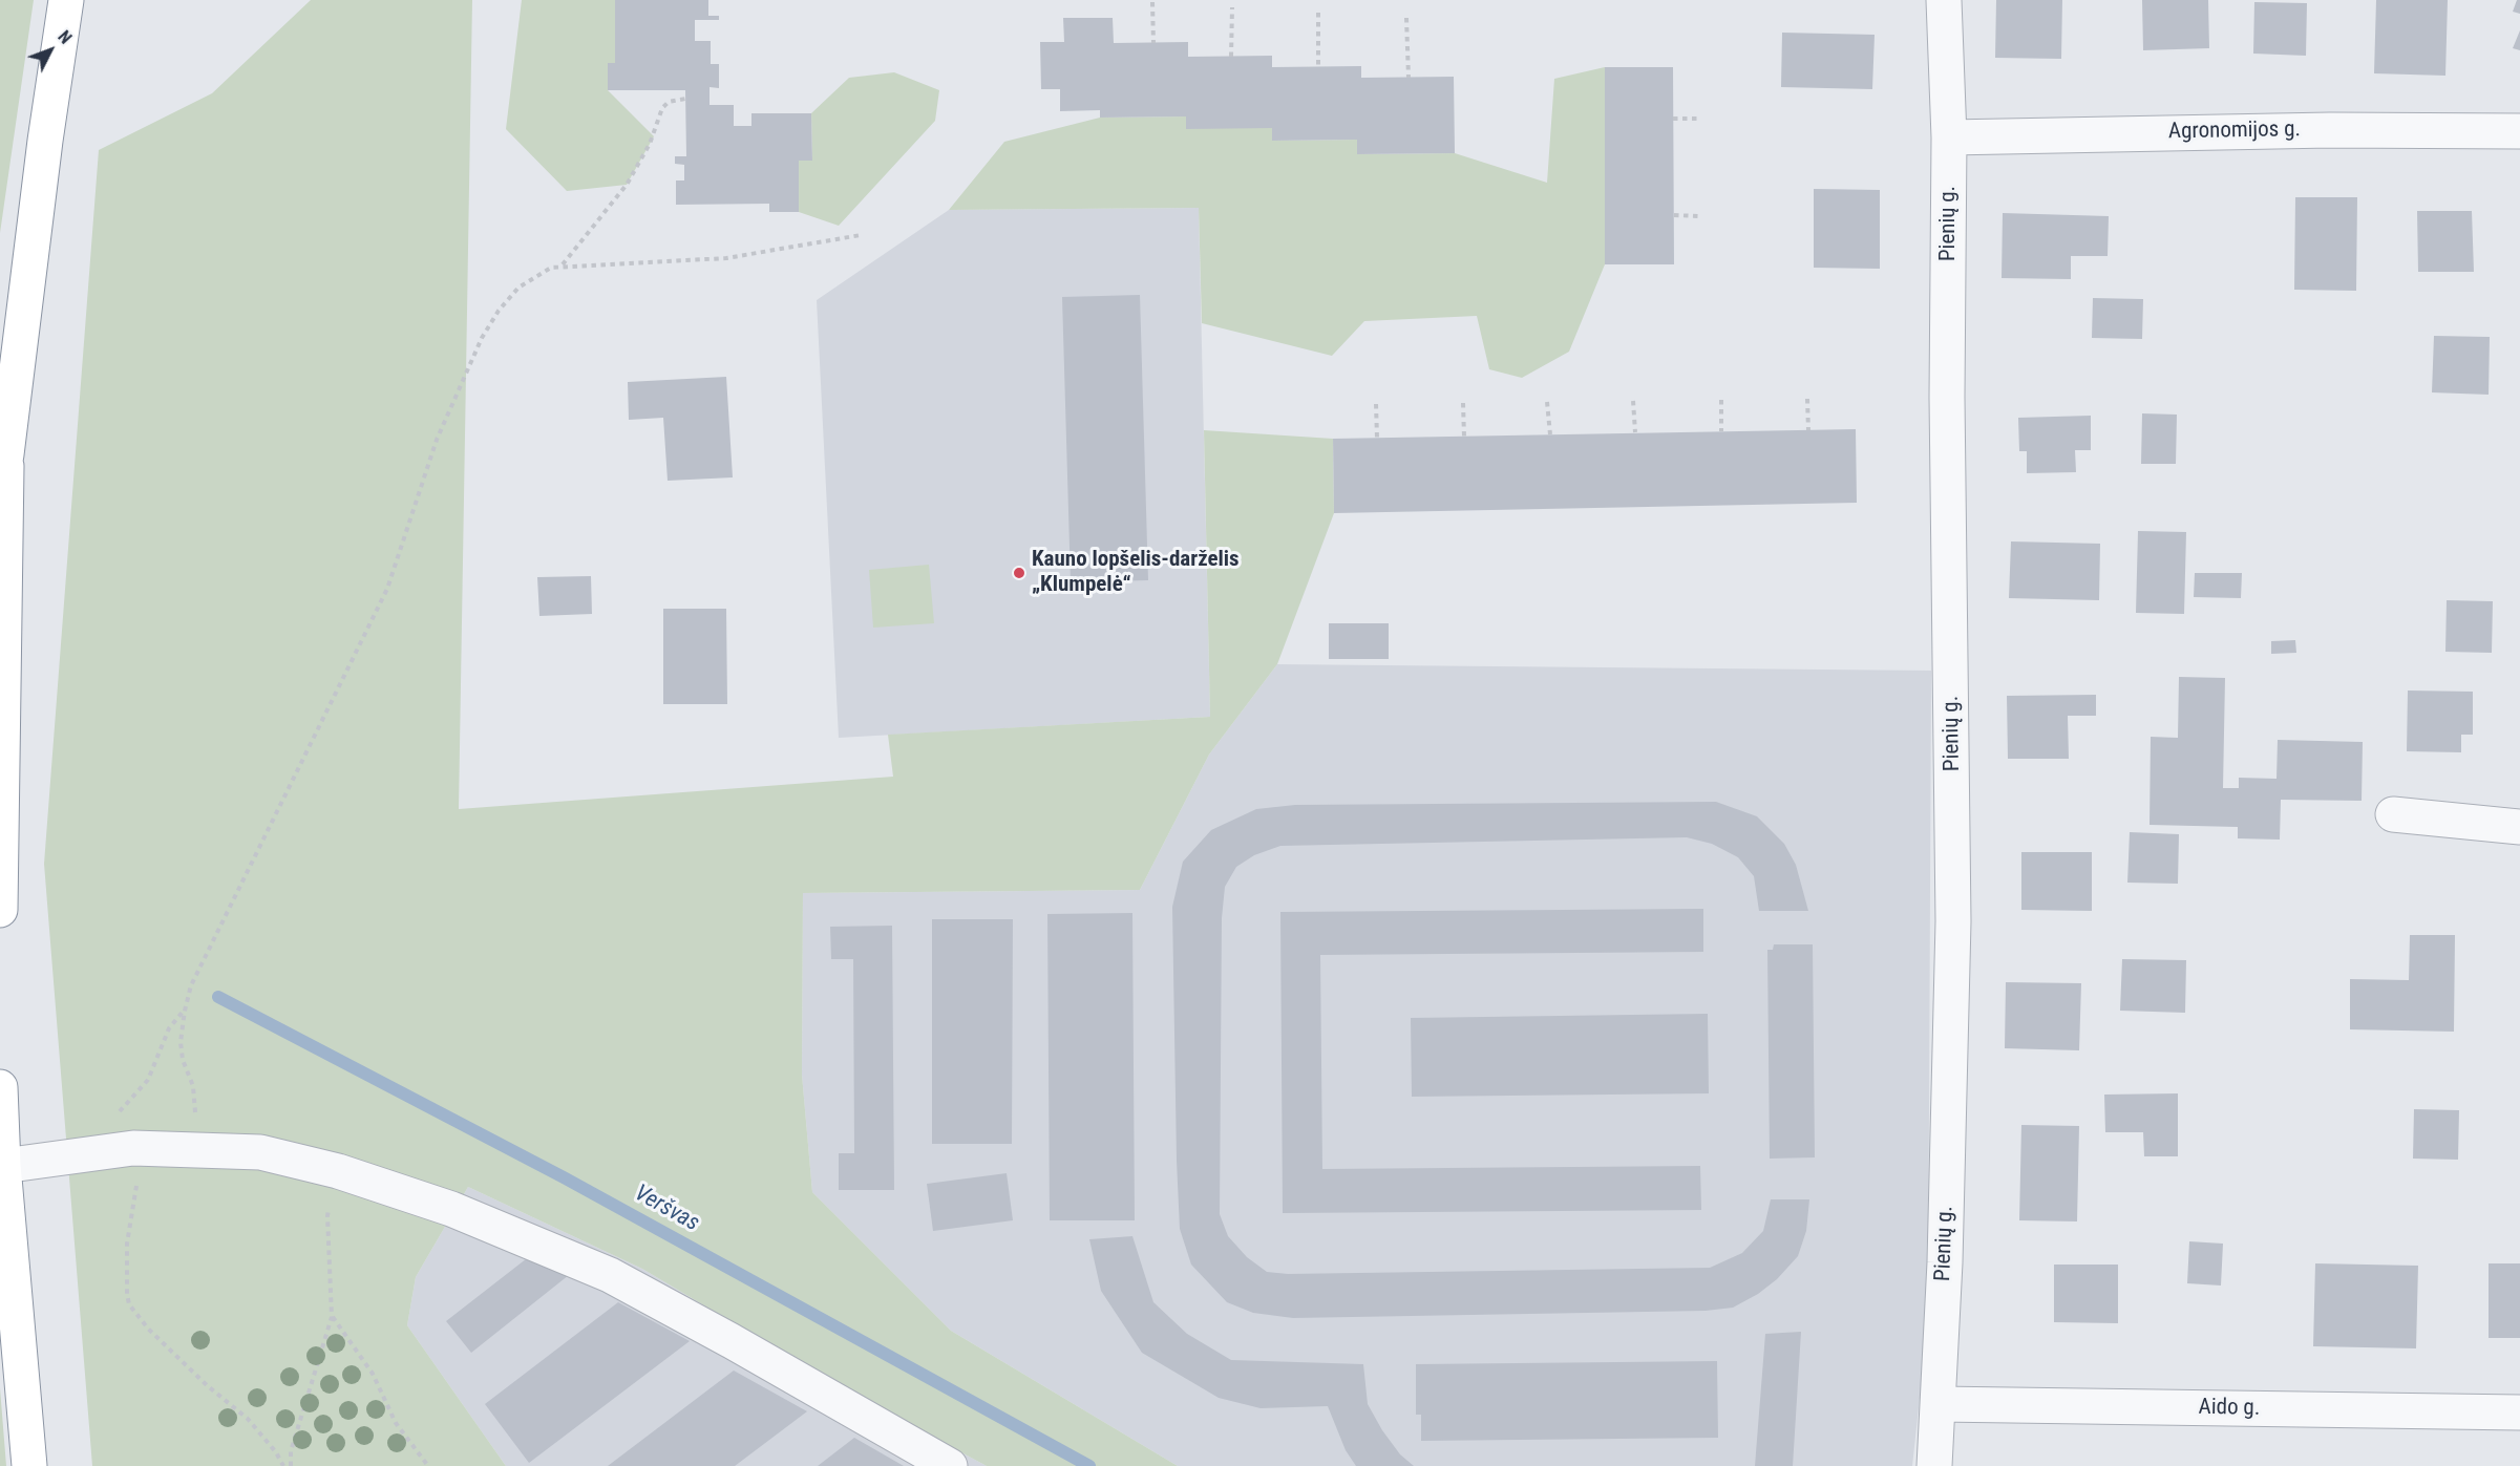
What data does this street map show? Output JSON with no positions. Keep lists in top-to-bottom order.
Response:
{
  "streets": {
    "street": ["Agronomijos g.", "Pienių g.", "Aido g."]
  },
  "crossings": [
    ["Agronomijos g.", "Pienių g."],
    ["Pienių g.", "Aido g."]
  ],
  "water": ["Veršvas"],
  "places": ["Kauno lopšelis-darželis „Klumpelė“"],
  "north": "top right"
}
